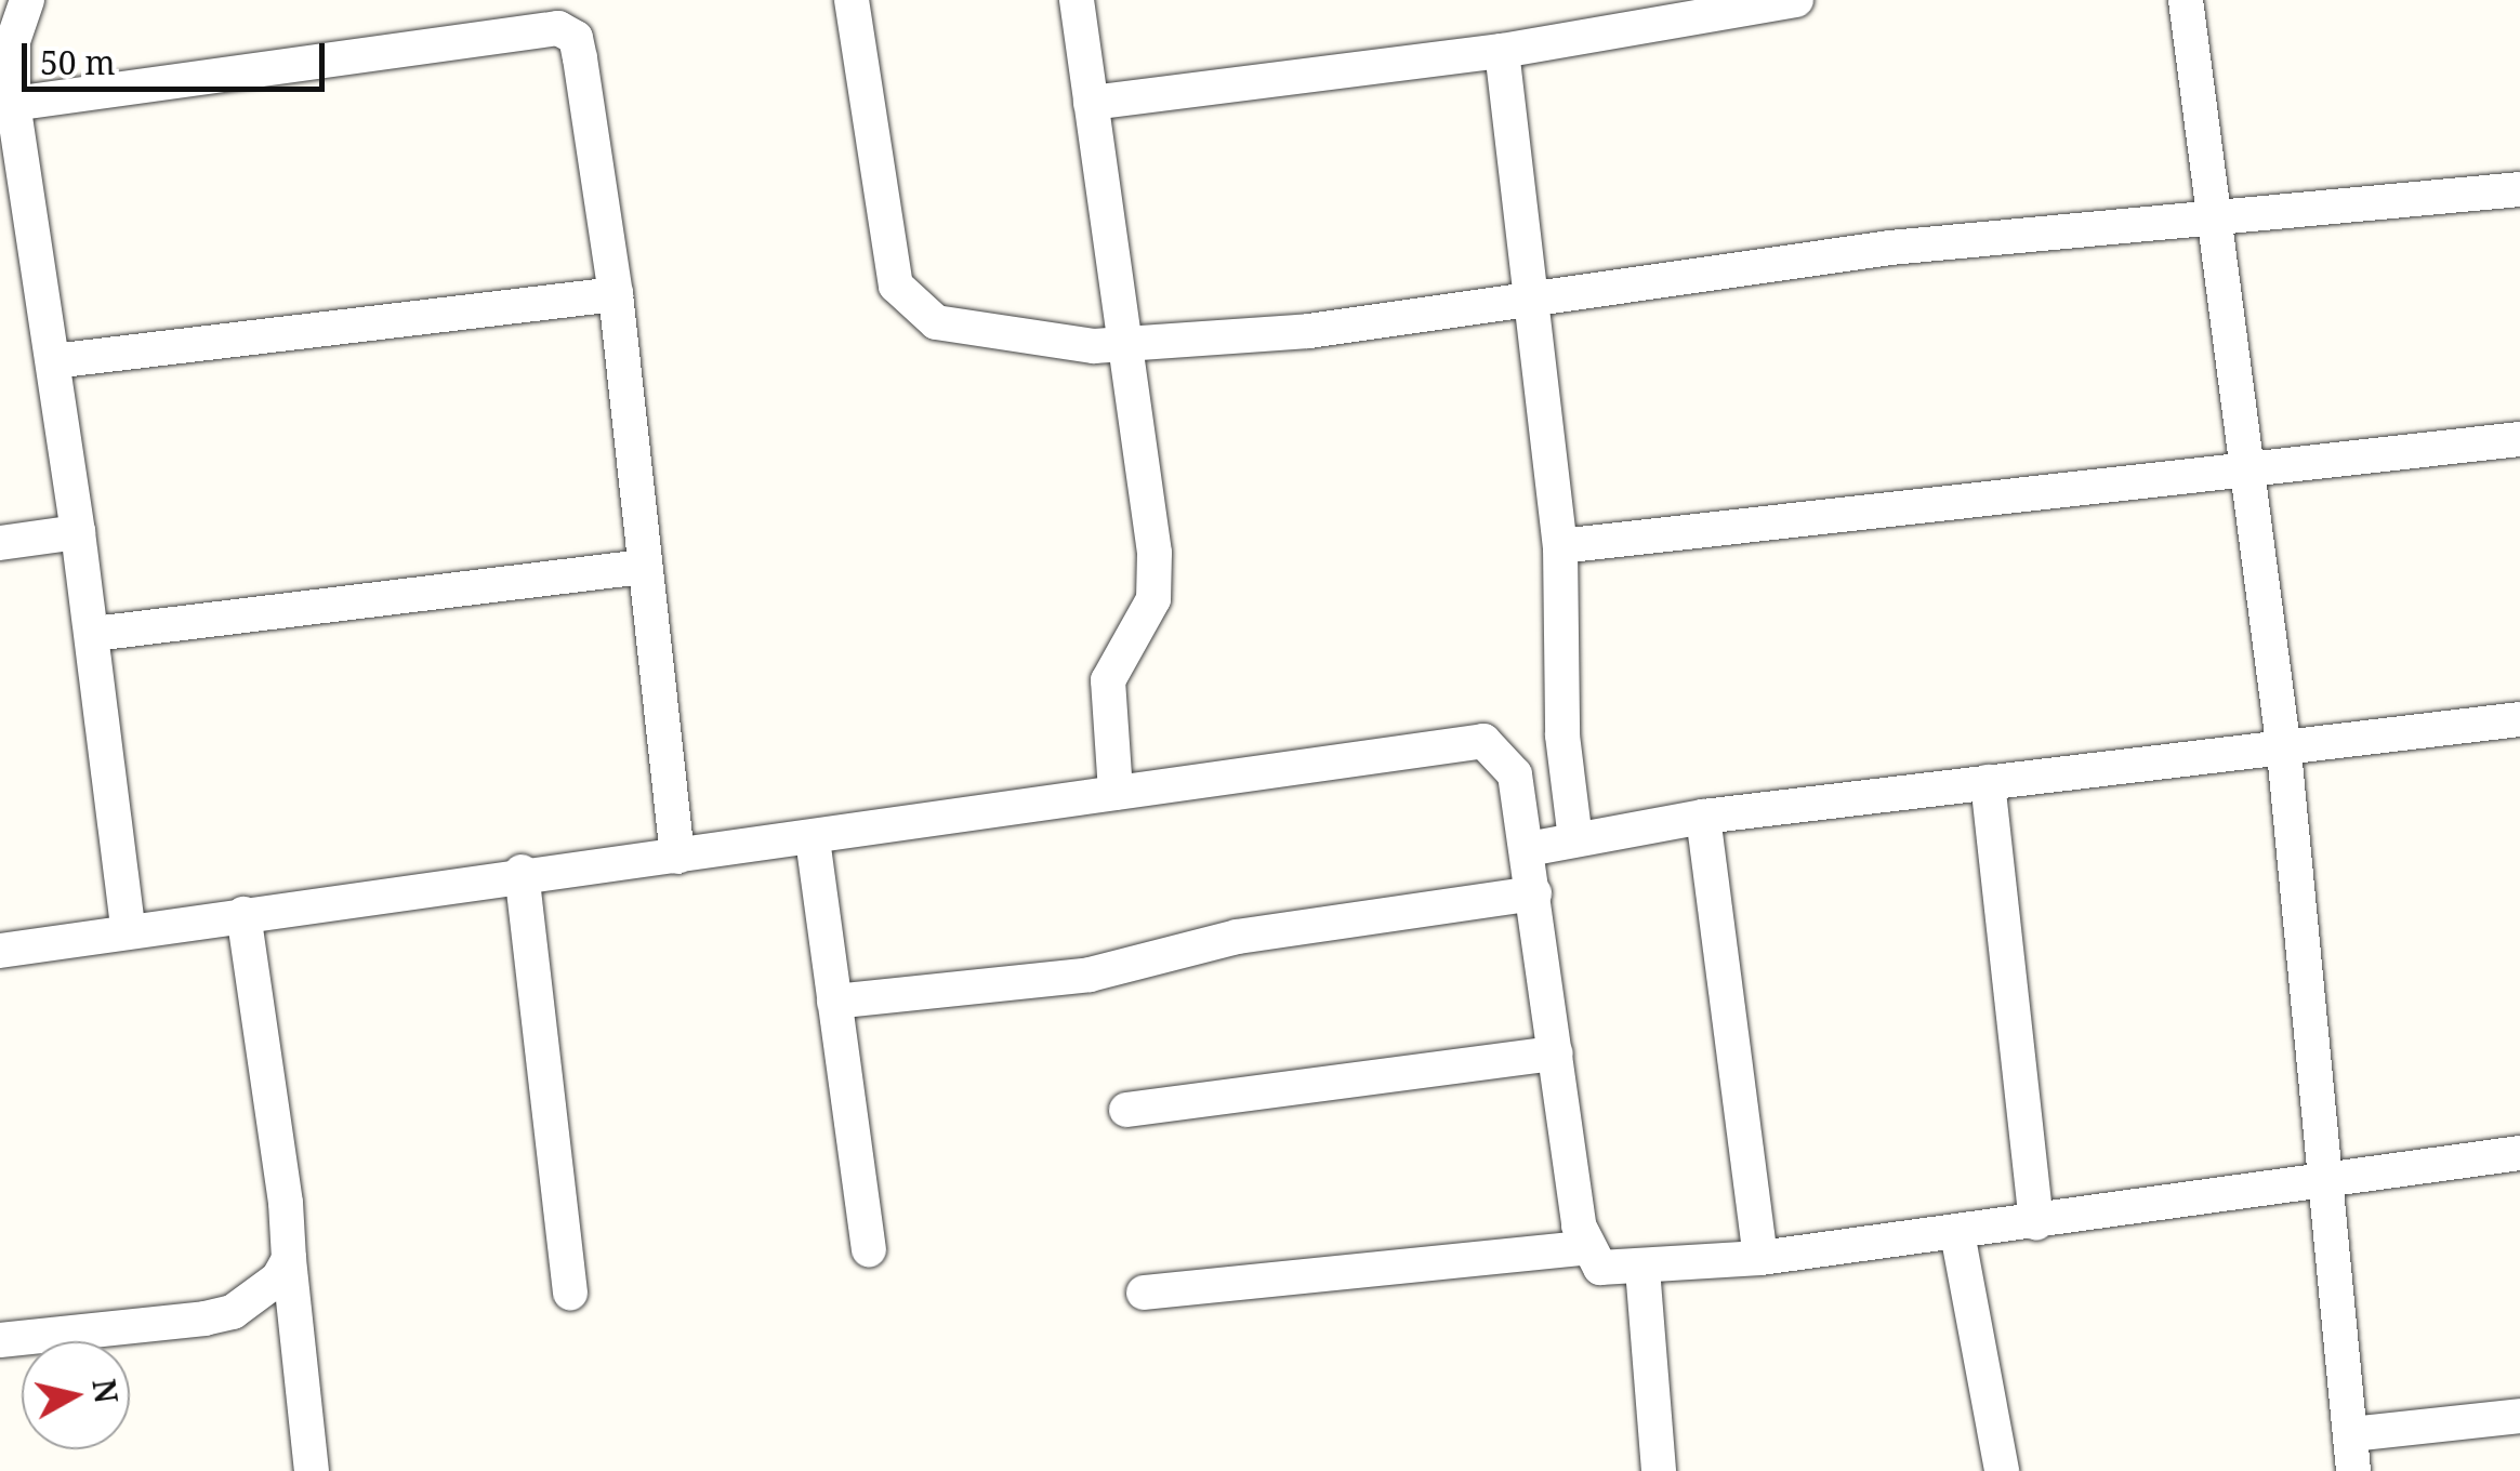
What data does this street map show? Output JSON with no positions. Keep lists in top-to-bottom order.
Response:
{
  "scale_bar": "50 m",
  "north": "right"
}
